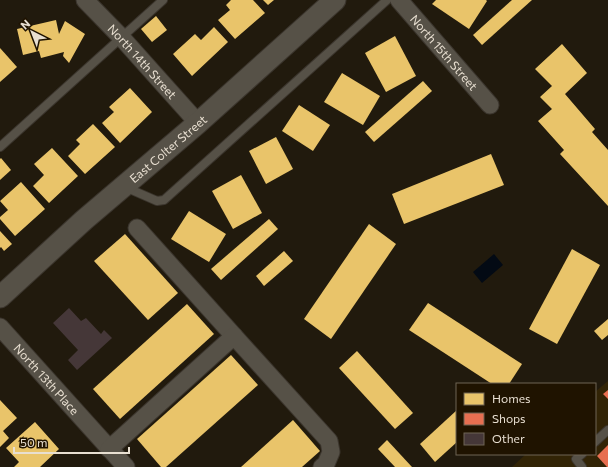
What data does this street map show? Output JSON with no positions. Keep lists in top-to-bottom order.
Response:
{
  "streets": {
    "street": [
      "North 15th Street",
      "North 14th Street",
      "East Colter Street",
      "North 13th Place"
    ]
  },
  "crossings": [
    ["North 14th Street", "East Colter Street"]
  ],
  "legend": ["Homes", "Shops", "Other"],
  "scale_bar": "50 m",
  "north": "top left"
}
